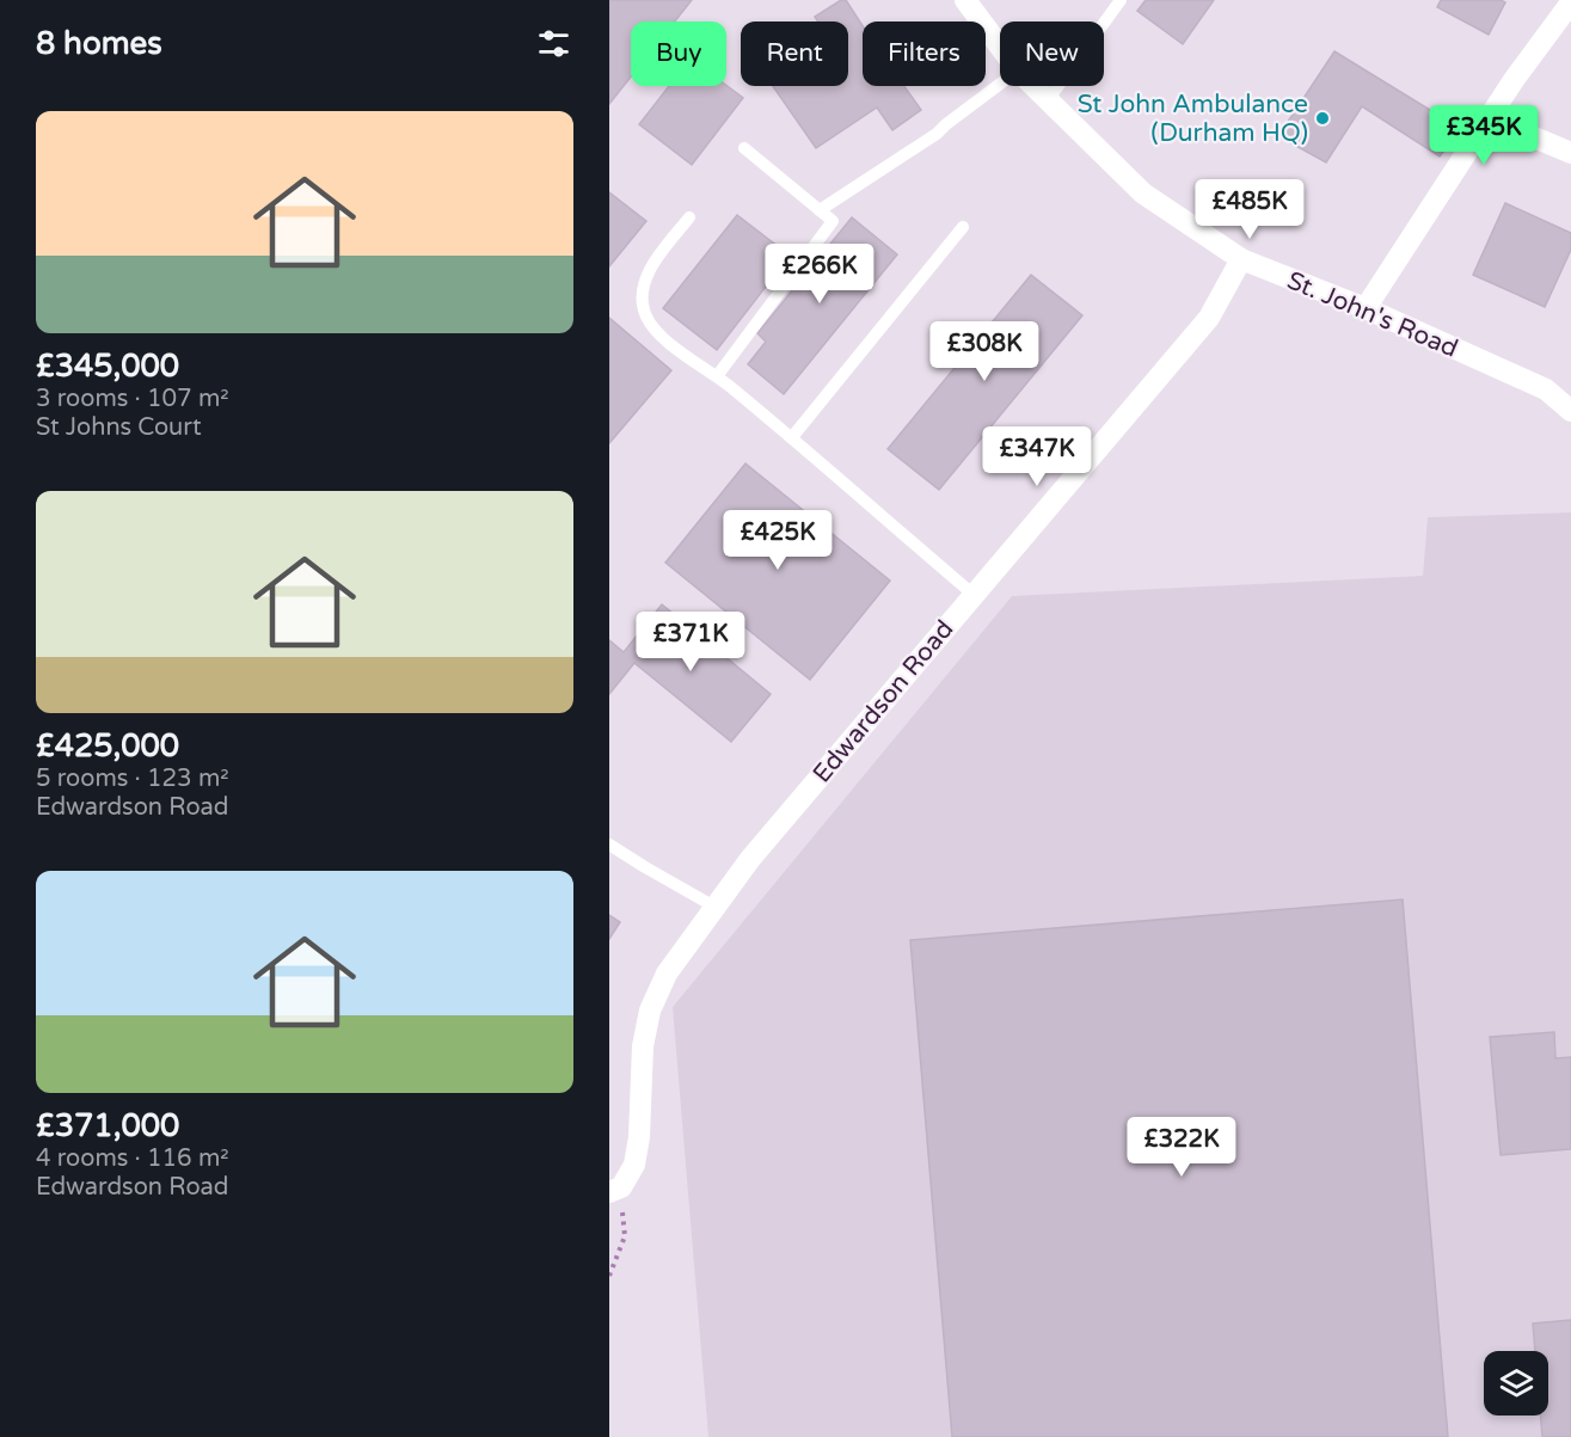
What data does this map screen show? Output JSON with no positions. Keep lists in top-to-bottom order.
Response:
{
  "streets": {
    "street": ["St. John's Road", "Edwardson Road"]
  },
  "crossings": [
    ["St. John's Road", "Edwardson Road"]
  ],
  "places": ["St John Ambulance (Durham HQ)"],
  "page": {
    "heading": "8 homes",
    "chip": [
      "Buy",
      "Rent",
      "Filters",
      "New"
    ],
    "list": [
      {
        "name": "£345,000",
        "note": "3 rooms · 107 m² · St Johns Court"
      },
      {
        "name": "£425,000",
        "note": "5 rooms · 123 m² · Edwardson Road"
      },
      {
        "name": "£371,000",
        "note": "4 rooms · 116 m² · Edwardson Road"
      }
    ],
    "price": [
      "£345K",
      "£485K",
      "£266K",
      "£308K",
      "£347K",
      "£425K",
      "£371K",
      "£322K"
    ]
  }
}
